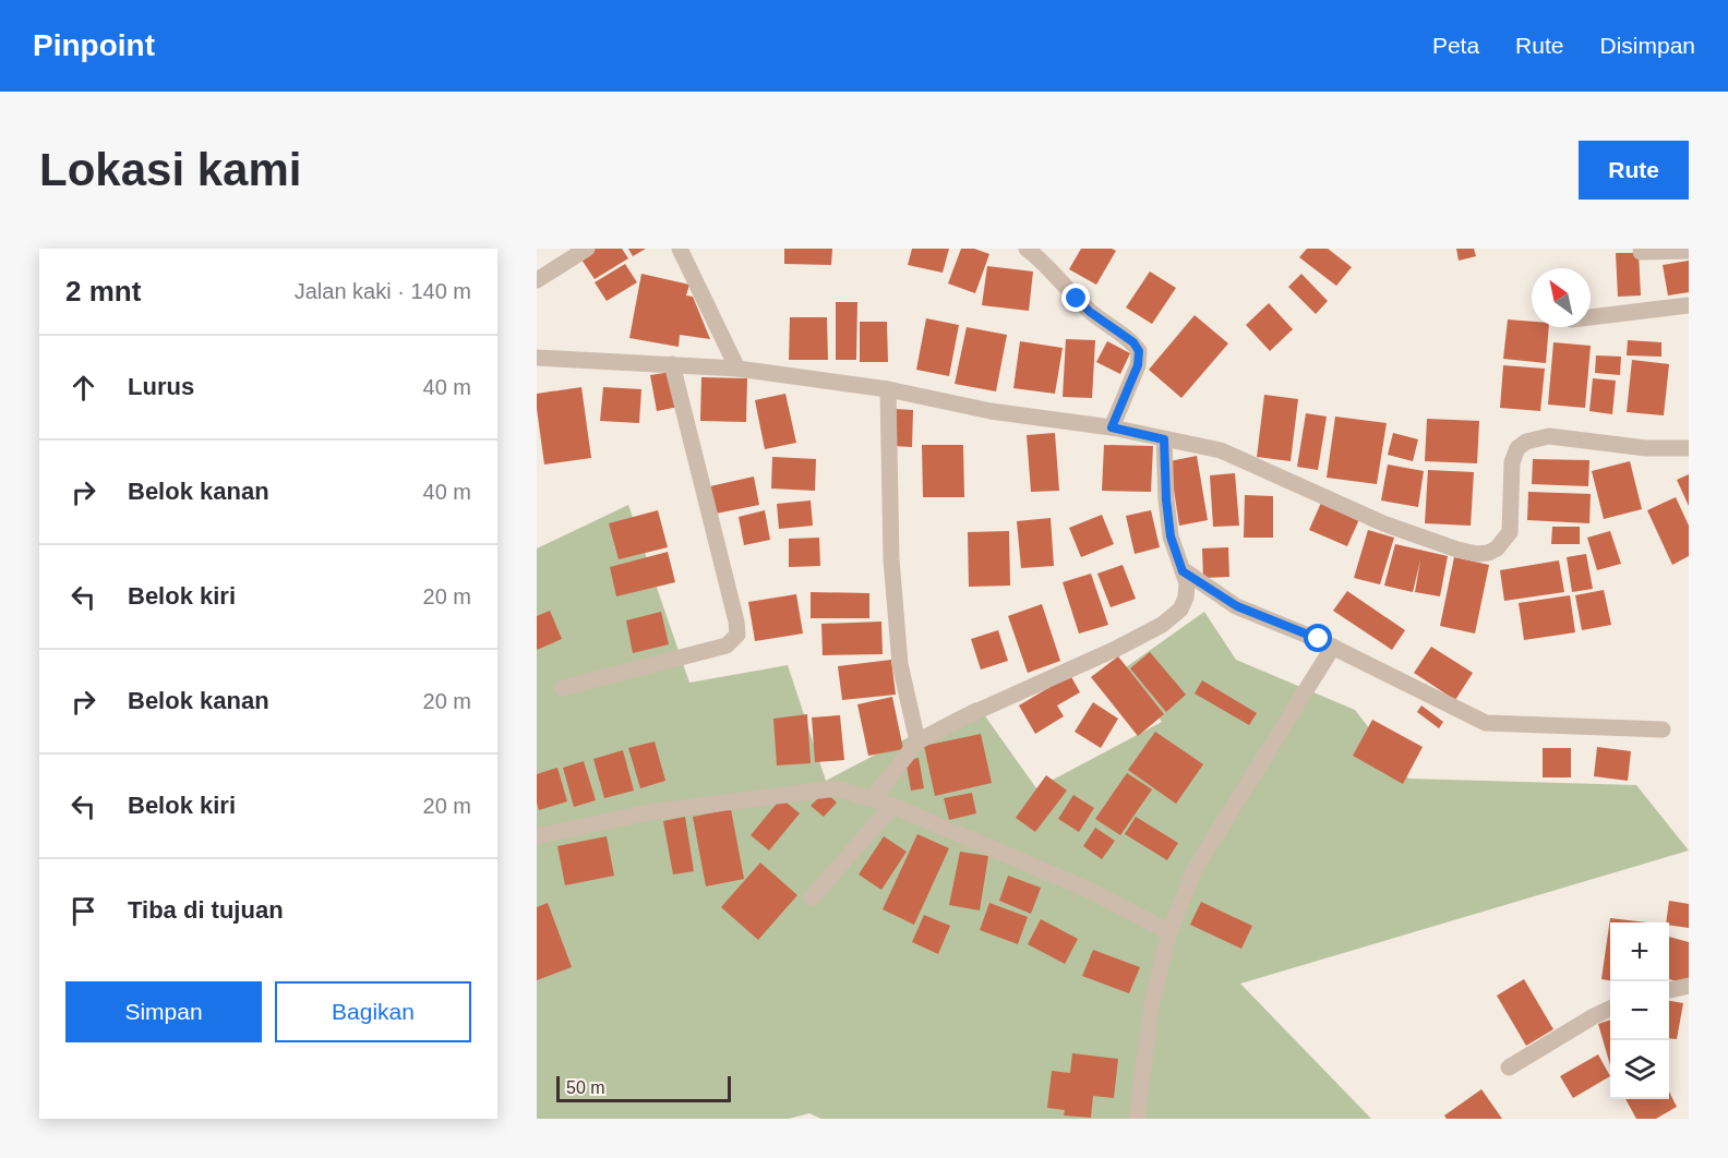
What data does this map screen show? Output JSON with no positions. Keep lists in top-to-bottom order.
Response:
{
  "scale_bar": "50 m",
  "north": "top left",
  "page": {
    "header": "Pinpoint",
    "nav": ["Peta", "Rute", "Disimpan"],
    "buttons": [
      "Rute",
      ["Simpan", "Bagikan"]
    ],
    "title": "Lokasi kami",
    "heading": ["2 mnt", "Jalan kaki · 140 m"],
    "list": [
      ["Lurus", "40 m"],
      ["Belok kanan", "40 m"],
      ["Belok kiri", "20 m"],
      ["Belok kanan", "20 m"],
      ["Belok kiri", "20 m"],
      "Tiba di tujuan"
    ],
    "map_buttons": ["+", "−"],
    "scale": "50 m"
  }
}
